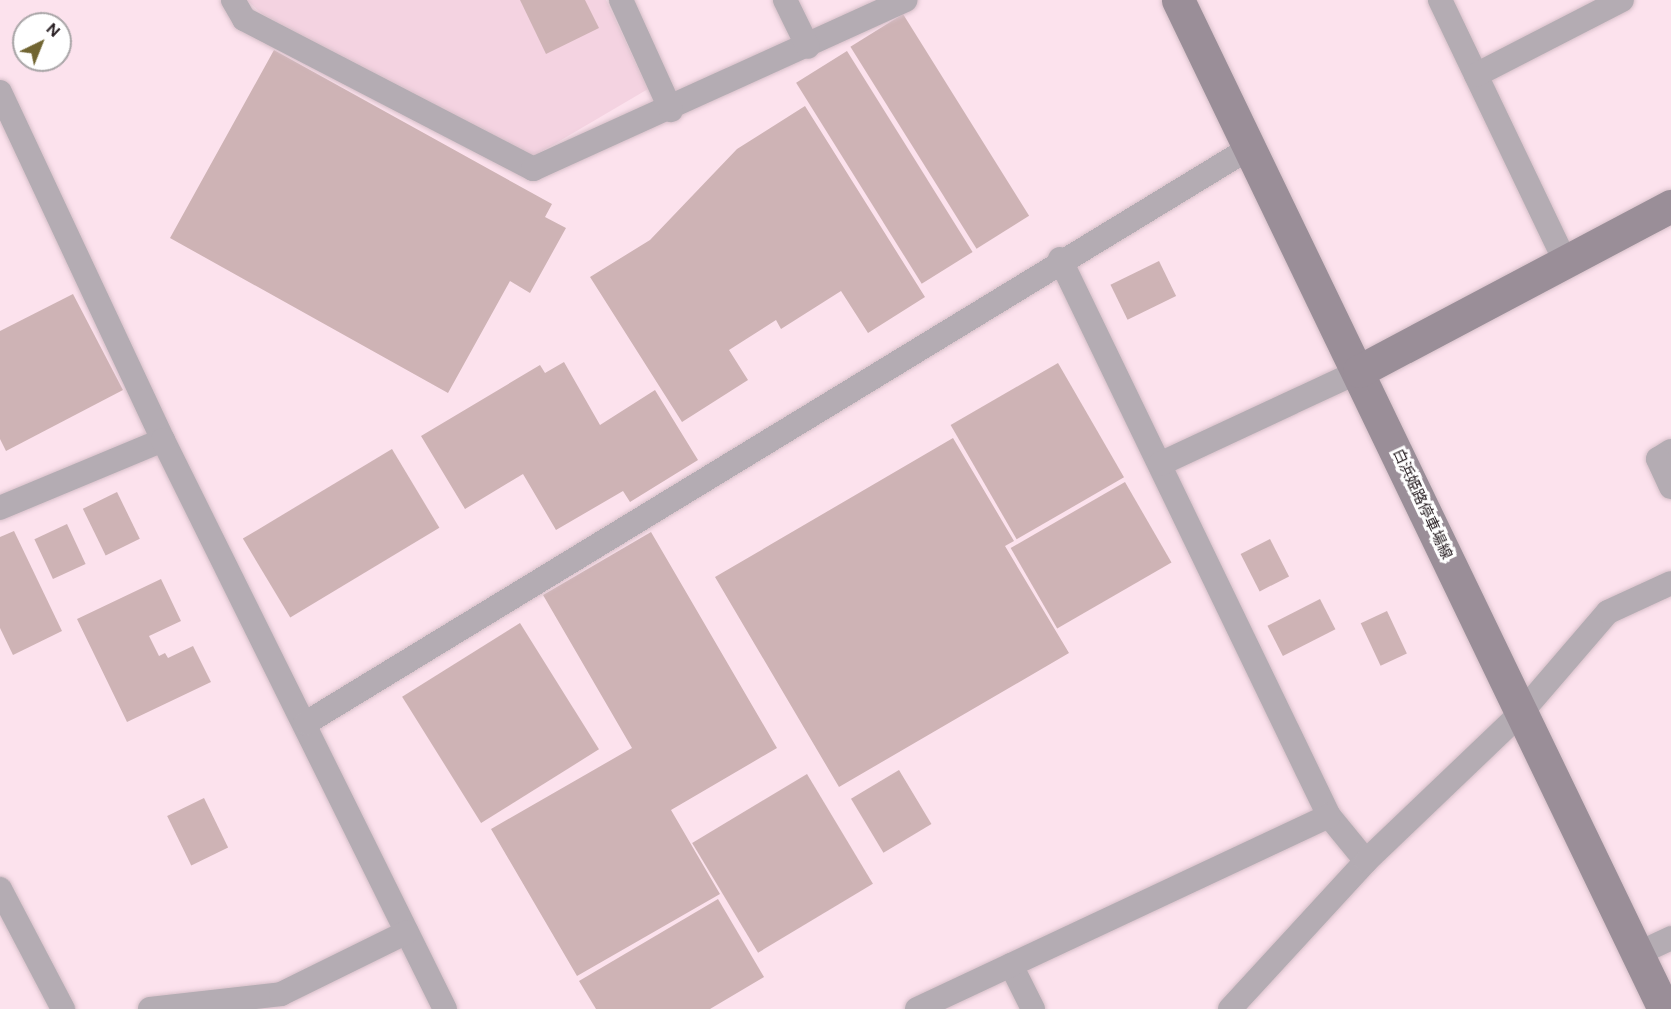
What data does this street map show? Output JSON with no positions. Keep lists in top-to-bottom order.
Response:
{
  "streets": {
    "main road": ["白浜姫路停車場線"]
  },
  "north": "top right"
}
